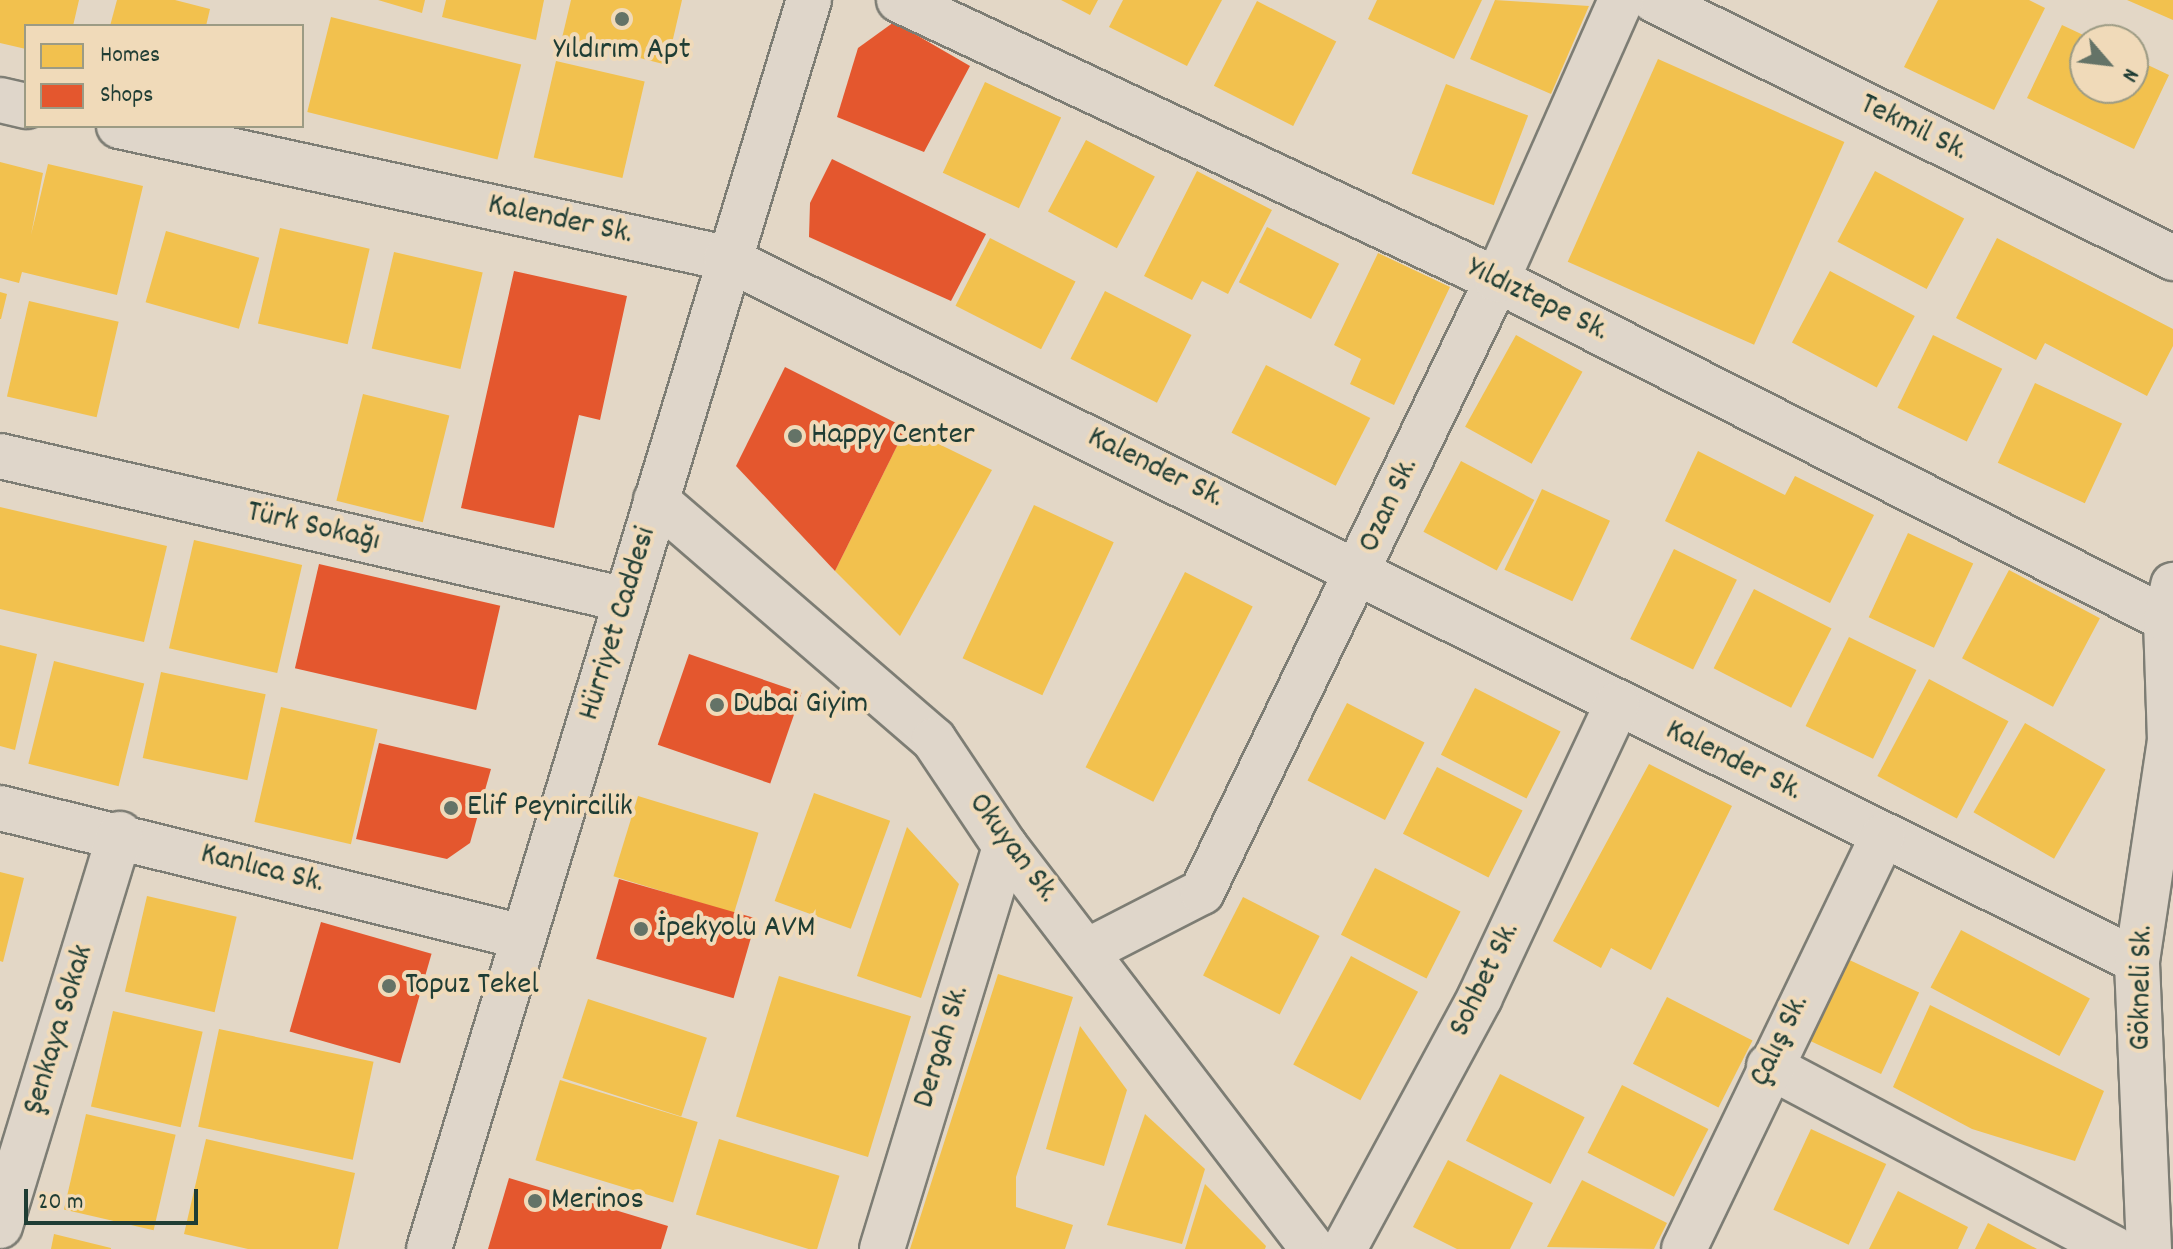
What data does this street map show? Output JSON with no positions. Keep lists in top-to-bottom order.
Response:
{
  "streets": {
    "street": [
      "Tekmil Sk.",
      "Kalender Sk.",
      "Yıldıztepe Sk.",
      "Ozan Sk.",
      "Türk Sokağı",
      "Hürriyet Caddesi",
      "Okuyan Sk.",
      "Kanlıca Sk.",
      "Sohbet Sk.",
      "Gökneli Sk.",
      "Şenkaya Sokak",
      "Çalış Sk.",
      "Dergah Sk."
    ]
  },
  "crossings": [
    ["Kalender Sk.", "Ozan Sk."],
    ["Kalender Sk.", "Hürriyet Caddesi"],
    ["Kalender Sk.", "Sohbet Sk."],
    ["Kalender Sk.", "Gökneli Sk."],
    ["Kalender Sk.", "Çalış Sk."],
    ["Yıldıztepe Sk.", "Ozan Sk."],
    ["Yıldıztepe Sk.", "Gökneli Sk."],
    ["Ozan Sk.", "Okuyan Sk."],
    ["Türk Sokağı", "Hürriyet Caddesi"],
    ["Hürriyet Caddesi", "Okuyan Sk."],
    ["Hürriyet Caddesi", "Kanlıca Sk."],
    ["Okuyan Sk.", "Dergah Sk."],
    ["Kanlıca Sk.", "Şenkaya Sokak"]
  ],
  "places": [
    "Yıldırım Apt",
    "Happy Center",
    "Dubai Giyim",
    "Elif Peynircilik",
    "İpekyolu AVM",
    "Topuz Tekel",
    "Merinos"
  ],
  "legend": ["Homes", "Shops"],
  "scale_bar": "20 m",
  "north": "bottom right"
}
